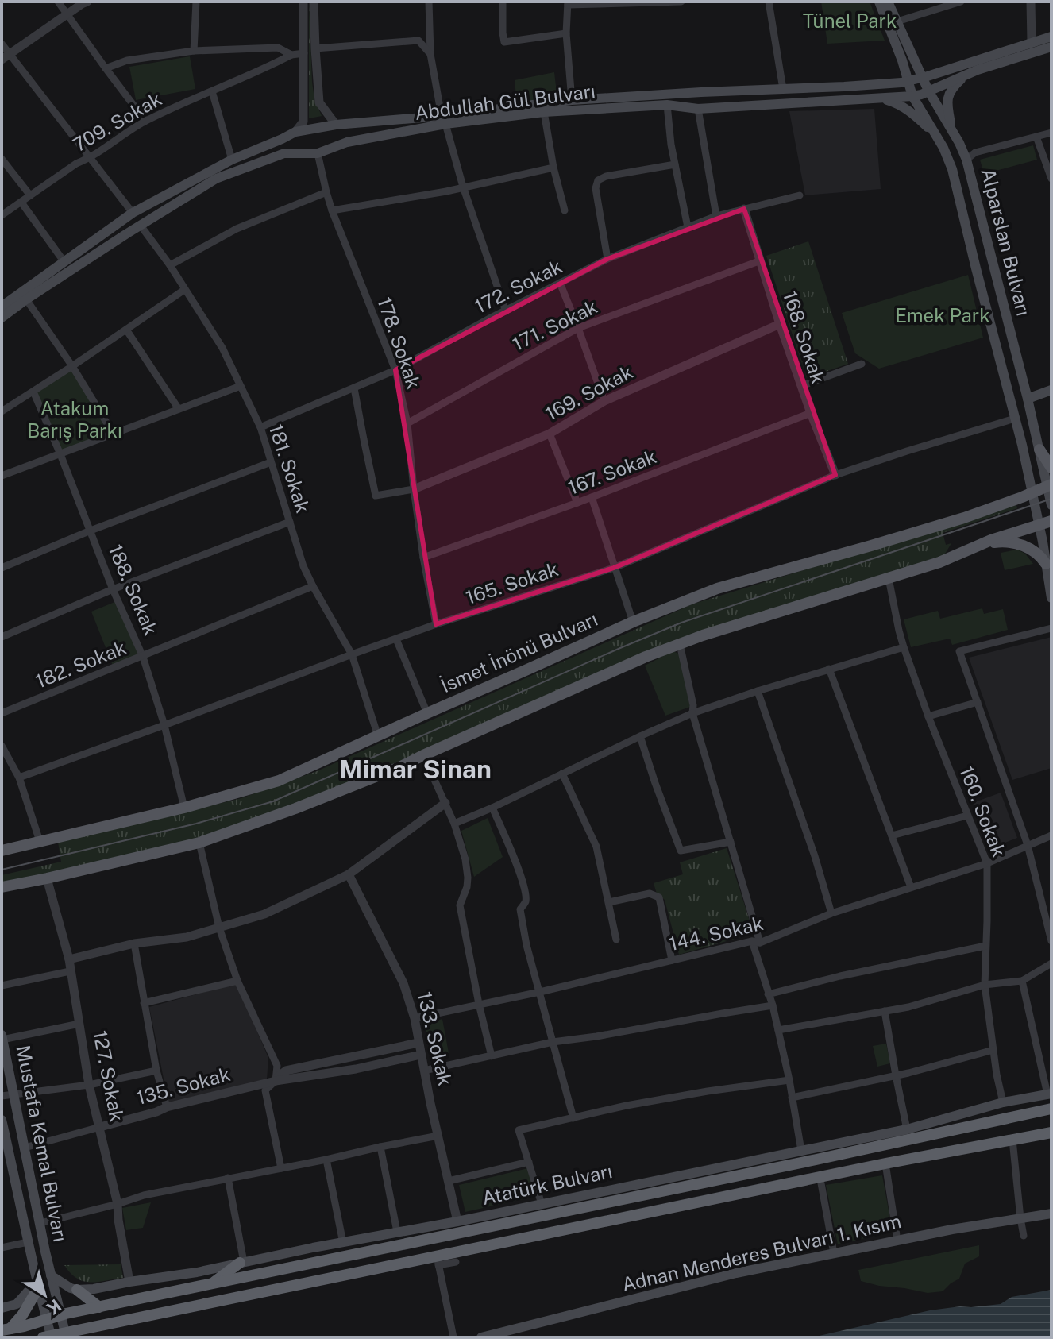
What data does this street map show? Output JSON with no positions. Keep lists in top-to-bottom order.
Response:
{
  "streets": {
    "highway": ["Atatürk Bulvarı"],
    "main road": [
      "Abdullah Gül Bulvarı",
      "Alparslan Bulvarı",
      "İsmet İnönü Bulvarı",
      "Mustafa Kemal Bulvarı",
      "Adnan Menderes Bulvarı 1. Kısım"
    ],
    "street": [
      "709. Sokak",
      "172. Sokak",
      "171. Sokak",
      "168. Sokak",
      "178. Sokak",
      "169. Sokak",
      "181. Sokak",
      "167. Sokak",
      "165. Sokak",
      "188. Sokak",
      "182. Sokak",
      "160. Sokak",
      "144. Sokak",
      "133. Sokak",
      "127. Sokak",
      "135. Sokak"
    ]
  },
  "crossings": [
    ["Abdullah Gül Bulvarı", "Alparslan Bulvarı"],
    ["Abdullah Gül Bulvarı", "178. Sokak"],
    ["Abdullah Gül Bulvarı", "181. Sokak"],
    ["Alparslan Bulvarı", "165. Sokak"],
    ["Alparslan Bulvarı", "İsmet İnönü Bulvarı"],
    ["172. Sokak", "168. Sokak"],
    ["172. Sokak", "178. Sokak"],
    ["172. Sokak", "181. Sokak"],
    ["171. Sokak", "168. Sokak"],
    ["171. Sokak", "178. Sokak"],
    ["168. Sokak", "169. Sokak"],
    ["168. Sokak", "167. Sokak"],
    ["168. Sokak", "165. Sokak"],
    ["178. Sokak", "169. Sokak"],
    ["178. Sokak", "167. Sokak"],
    ["178. Sokak", "165. Sokak"],
    ["181. Sokak", "165. Sokak"],
    ["181. Sokak", "İsmet İnönü Bulvarı"],
    ["181. Sokak", "182. Sokak"],
    ["165. Sokak", "188. Sokak"],
    ["188. Sokak", "İsmet İnönü Bulvarı"],
    ["188. Sokak", "182. Sokak"],
    ["160. Sokak", "144. Sokak"],
    ["160. Sokak", "Atatürk Bulvarı"],
    ["144. Sokak", "133. Sokak"],
    ["133. Sokak", "135. Sokak"],
    ["133. Sokak", "Atatürk Bulvarı"],
    ["127. Sokak", "135. Sokak"],
    ["127. Sokak", "Atatürk Bulvarı"],
    ["Mustafa Kemal Bulvarı", "Atatürk Bulvarı"]
  ],
  "districts": ["Mimar Sinan"],
  "parks": ["Tünel Park", "Emek Park", "Atakum Barış Parkı"],
  "north": "bottom right"
}
